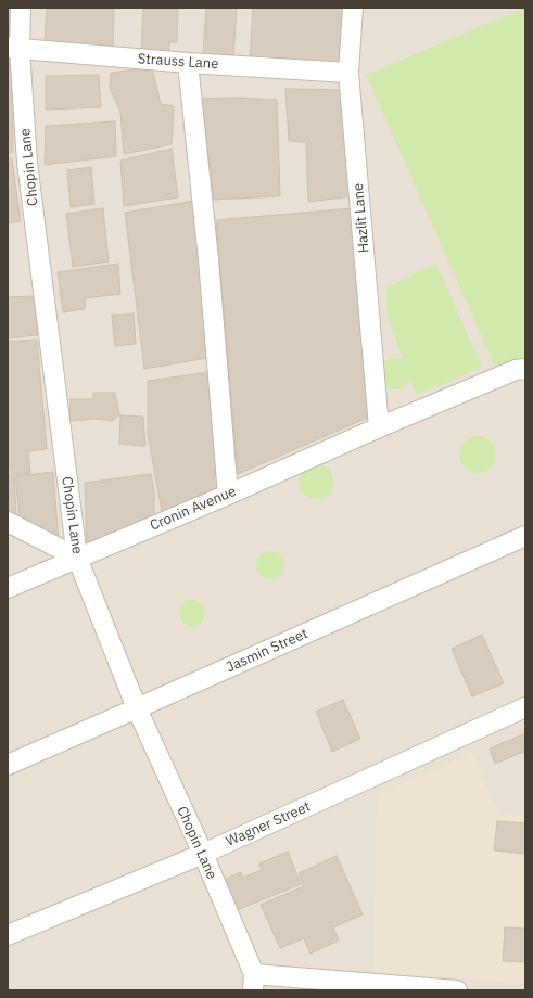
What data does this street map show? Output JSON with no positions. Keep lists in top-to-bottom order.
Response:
{
  "streets": {
    "street": [
      "Strauss Lane",
      "Chopin Lane",
      "Hazlit Lane",
      "Cronin Avenue",
      "Jasmin Street",
      "Wagner Street"
    ]
  },
  "crossings": [
    ["Strauss Lane", "Chopin Lane"],
    ["Strauss Lane", "Hazlit Lane"],
    ["Chopin Lane", "Cronin Avenue"],
    ["Chopin Lane", "Jasmin Street"],
    ["Chopin Lane", "Wagner Street"],
    ["Hazlit Lane", "Cronin Avenue"]
  ]
}
